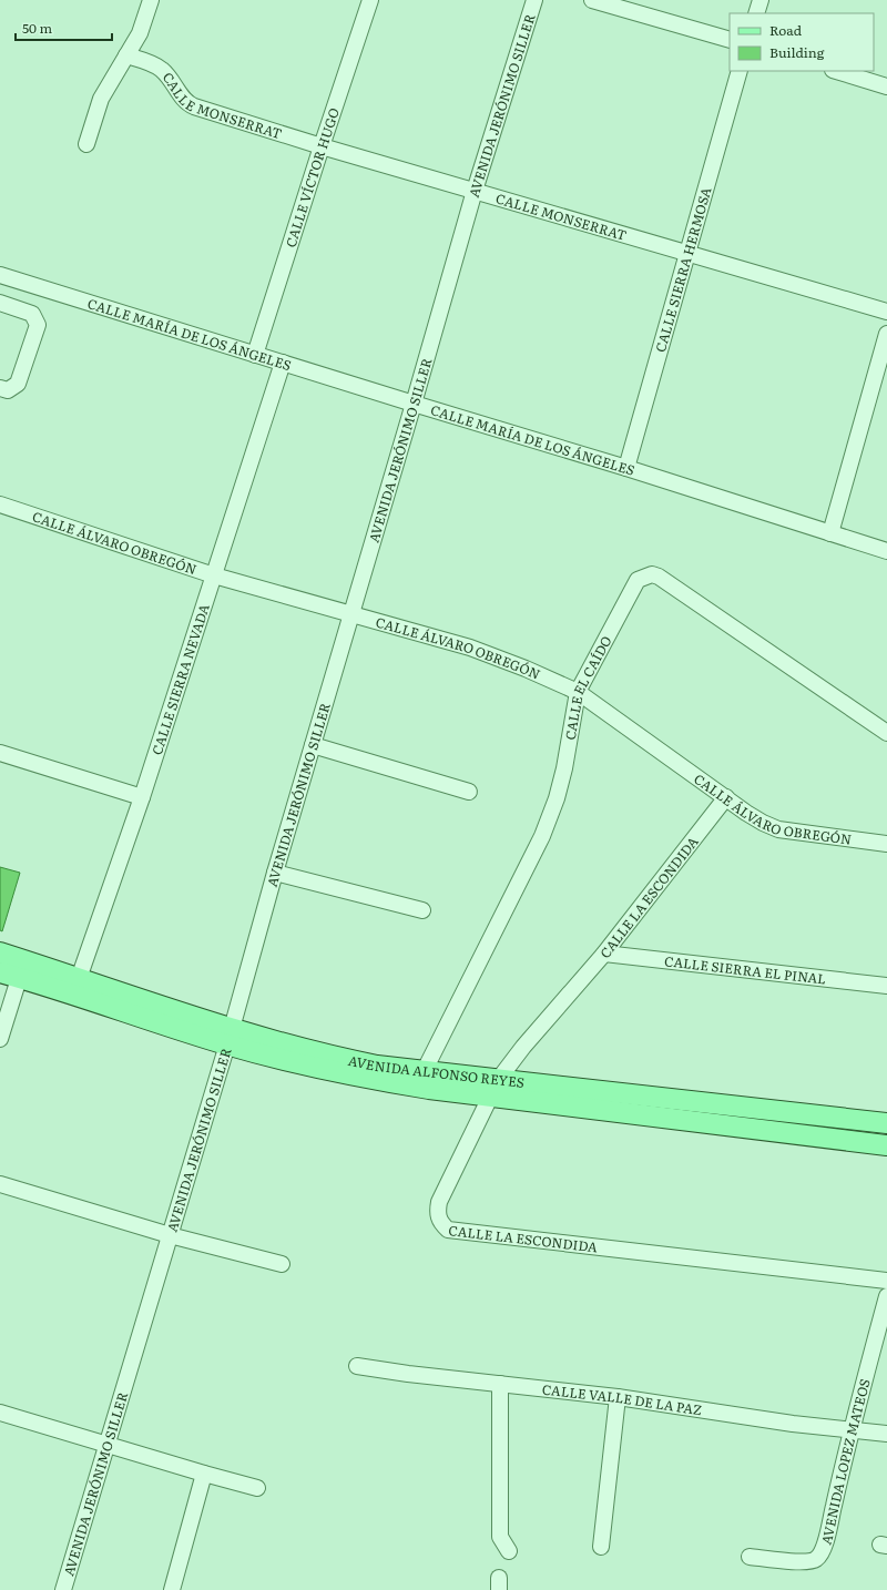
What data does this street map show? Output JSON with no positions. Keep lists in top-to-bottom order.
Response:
{
  "streets": {
    "main road": ["AVENIDA ALFONSO REYES"],
    "street": [
      "CALLE MONSERRAT",
      "AVENIDA JERÓNIMO SILLER",
      "CALLE VÍCTOR HUGO",
      "CALLE SIERRA HERMOSA",
      "CALLE MARÍA DE LOS ÁNGELES",
      "CALLE ÁLVARO OBREGÓN",
      "CALLE SIERRA NEVADA",
      "CALLE EL CAÍDO",
      "CALLE LA ESCONDIDA",
      "CALLE SIERRA EL PINAL",
      "CALLE VALLE DE LA PAZ",
      "AVENIDA LOPEZ MATEOS"
    ]
  },
  "crossings": [
    ["CALLE MONSERRAT", "AVENIDA JERÓNIMO SILLER"],
    ["CALLE MONSERRAT", "CALLE VÍCTOR HUGO"],
    ["CALLE MONSERRAT", "CALLE SIERRA HERMOSA"],
    ["AVENIDA JERÓNIMO SILLER", "CALLE MARÍA DE LOS ÁNGELES"],
    ["AVENIDA JERÓNIMO SILLER", "CALLE ÁLVARO OBREGÓN"],
    ["AVENIDA JERÓNIMO SILLER", "AVENIDA ALFONSO REYES"],
    ["CALLE VÍCTOR HUGO", "CALLE MARÍA DE LOS ÁNGELES"],
    ["CALLE SIERRA HERMOSA", "CALLE MARÍA DE LOS ÁNGELES"],
    ["CALLE MARÍA DE LOS ÁNGELES", "CALLE SIERRA NEVADA"],
    ["CALLE ÁLVARO OBREGÓN", "CALLE SIERRA NEVADA"],
    ["CALLE ÁLVARO OBREGÓN", "CALLE EL CAÍDO"],
    ["CALLE ÁLVARO OBREGÓN", "CALLE LA ESCONDIDA"],
    ["CALLE SIERRA NEVADA", "AVENIDA ALFONSO REYES"],
    ["CALLE EL CAÍDO", "AVENIDA ALFONSO REYES"],
    ["CALLE LA ESCONDIDA", "CALLE SIERRA EL PINAL"],
    ["CALLE LA ESCONDIDA", "AVENIDA ALFONSO REYES"],
    ["CALLE VALLE DE LA PAZ", "AVENIDA LOPEZ MATEOS"]
  ],
  "legend": ["Road", "Building"],
  "scale_bar": "50 m"
}
